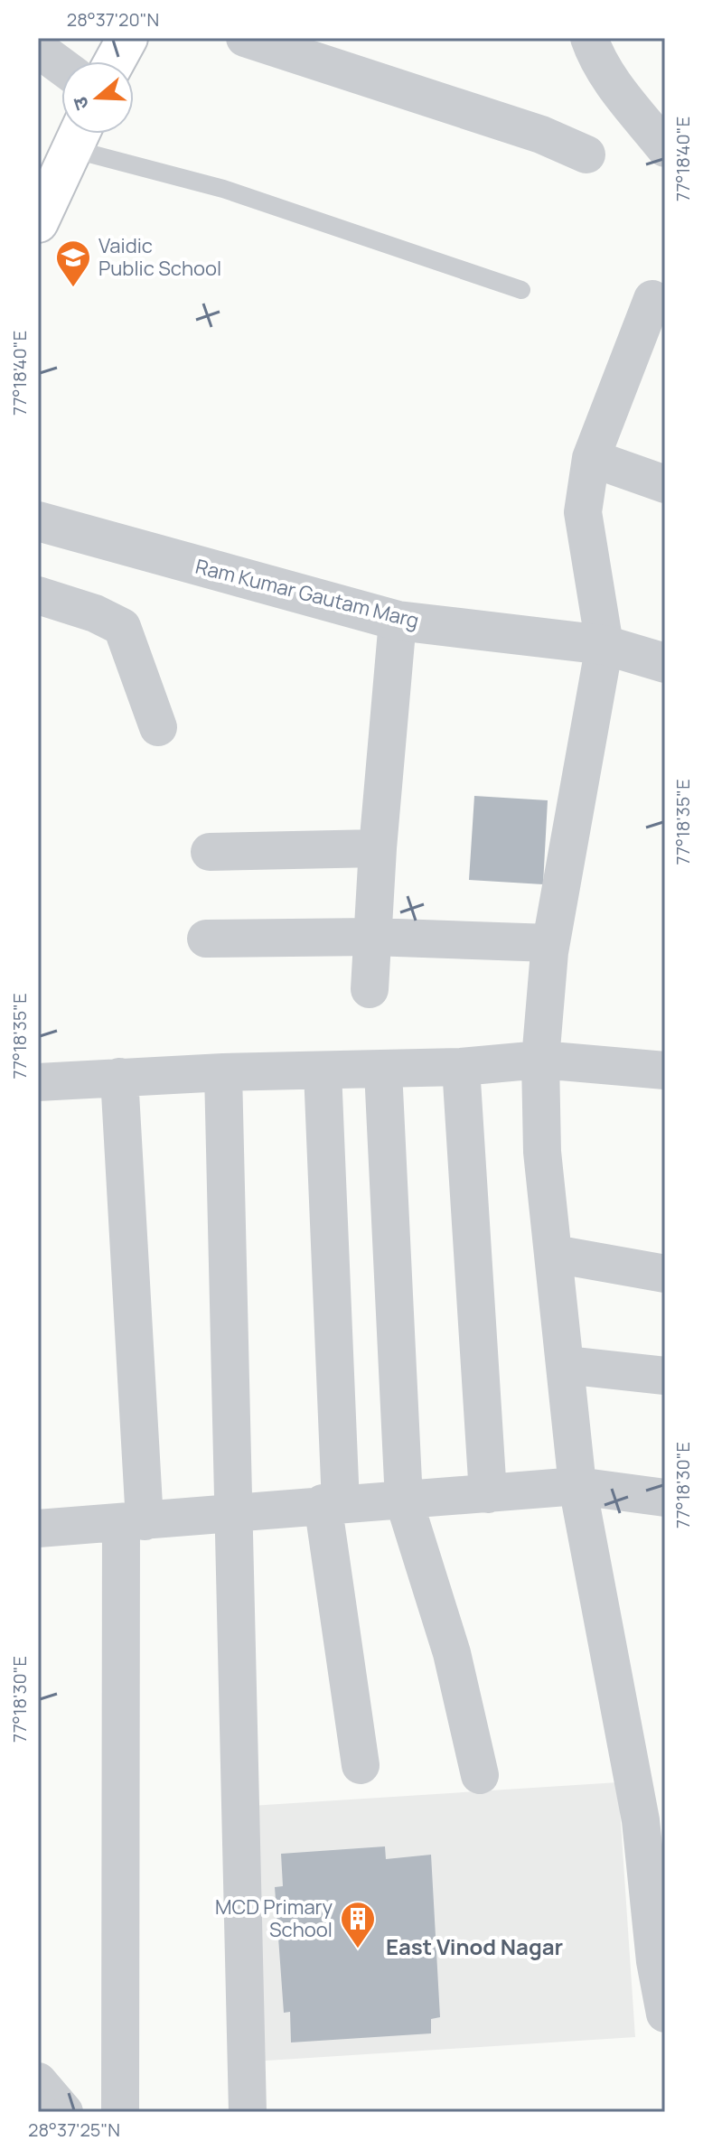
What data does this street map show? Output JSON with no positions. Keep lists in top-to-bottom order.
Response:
{
  "streets": {
    "street": ["Ram Kumar Gautam Marg"]
  },
  "districts": ["East Vinod Nagar"],
  "places": {
    "school or university": ["Vaidic Public School"],
    "building": ["MCD Primary School"]
  },
  "north": "left",
  "coordinates": [
    "28°37'20\"N",
    "77°18'40\"E",
    "77°18'35\"E",
    "77°18'30\"E",
    "28°37'25\"N"
  ]
}
